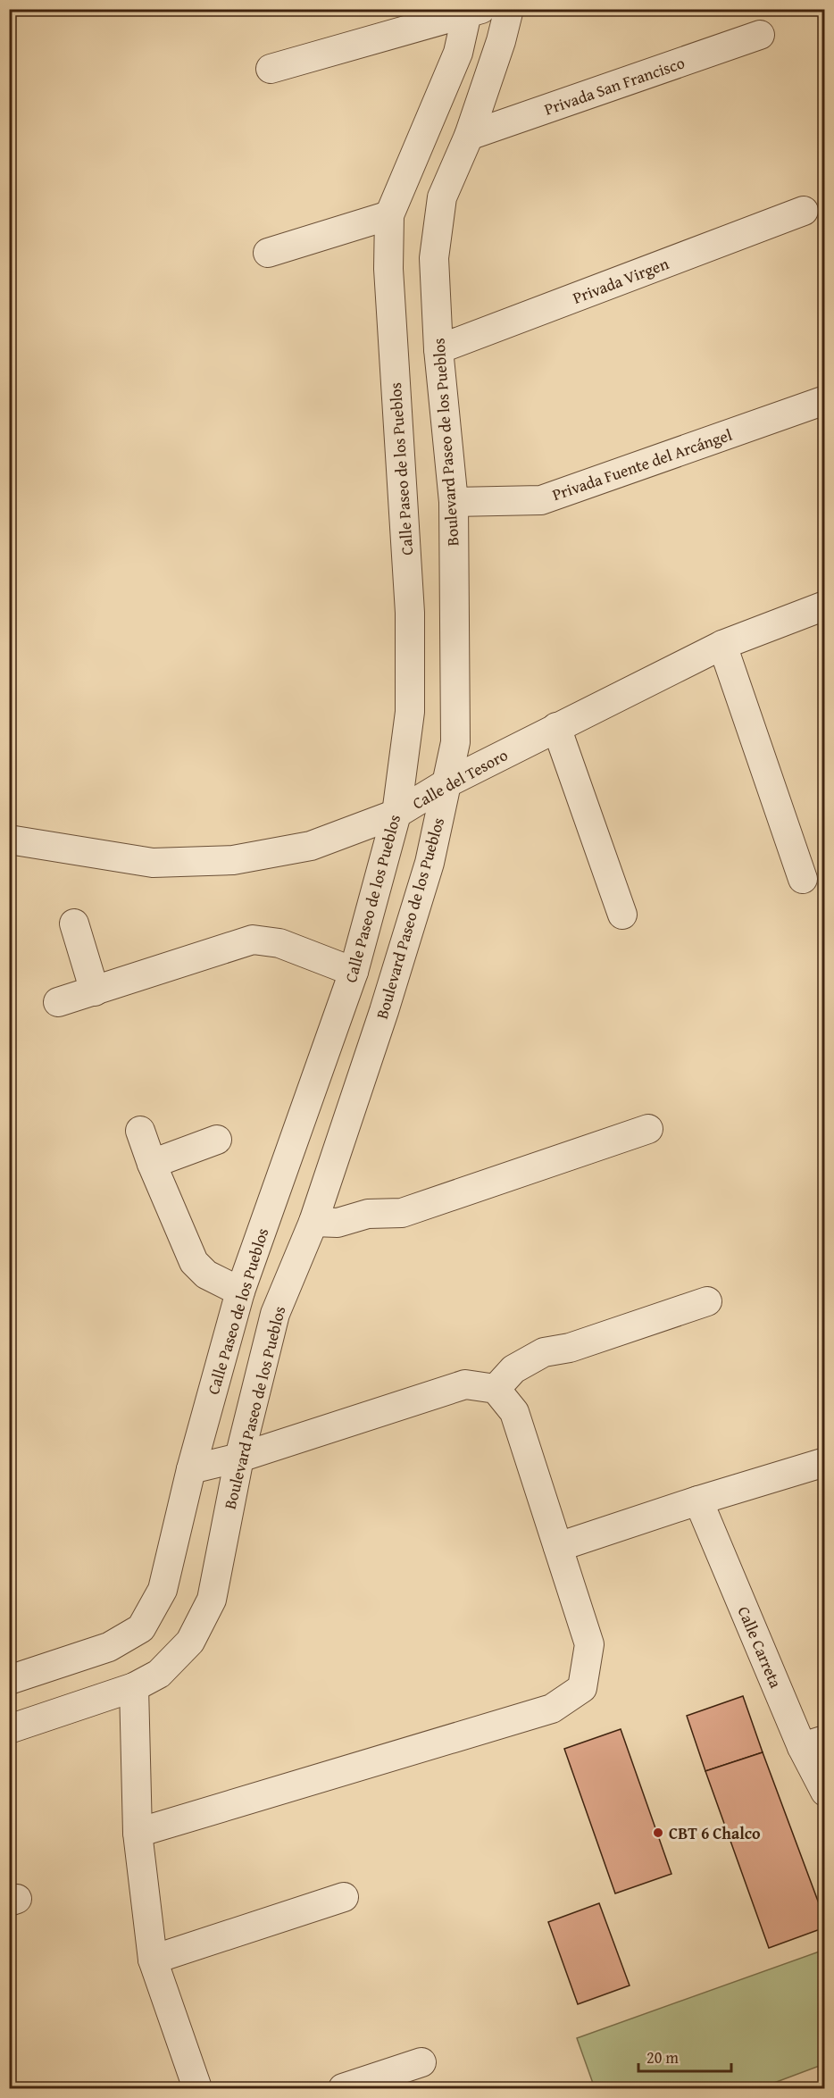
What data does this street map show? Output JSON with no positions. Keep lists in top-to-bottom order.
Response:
{
  "streets": {
    "street": [
      "Privada San Francisco",
      "Privada Virgen",
      "Boulevard Paseo de los Pueblos",
      "Privada Fuente del Arcángel",
      "Calle Paseo de los Pueblos",
      "Calle del Tesoro",
      "Calle Carreta"
    ]
  },
  "crossings": [
    ["Privada San Francisco", "Boulevard Paseo de los Pueblos"],
    ["Privada Virgen", "Boulevard Paseo de los Pueblos"],
    ["Boulevard Paseo de los Pueblos", "Privada Fuente del Arcángel"],
    ["Boulevard Paseo de los Pueblos", "Calle del Tesoro"],
    ["Calle Paseo de los Pueblos", "Calle del Tesoro"]
  ],
  "places": ["CBT 6 Chalco"],
  "scale_bar": "20 m"
}
